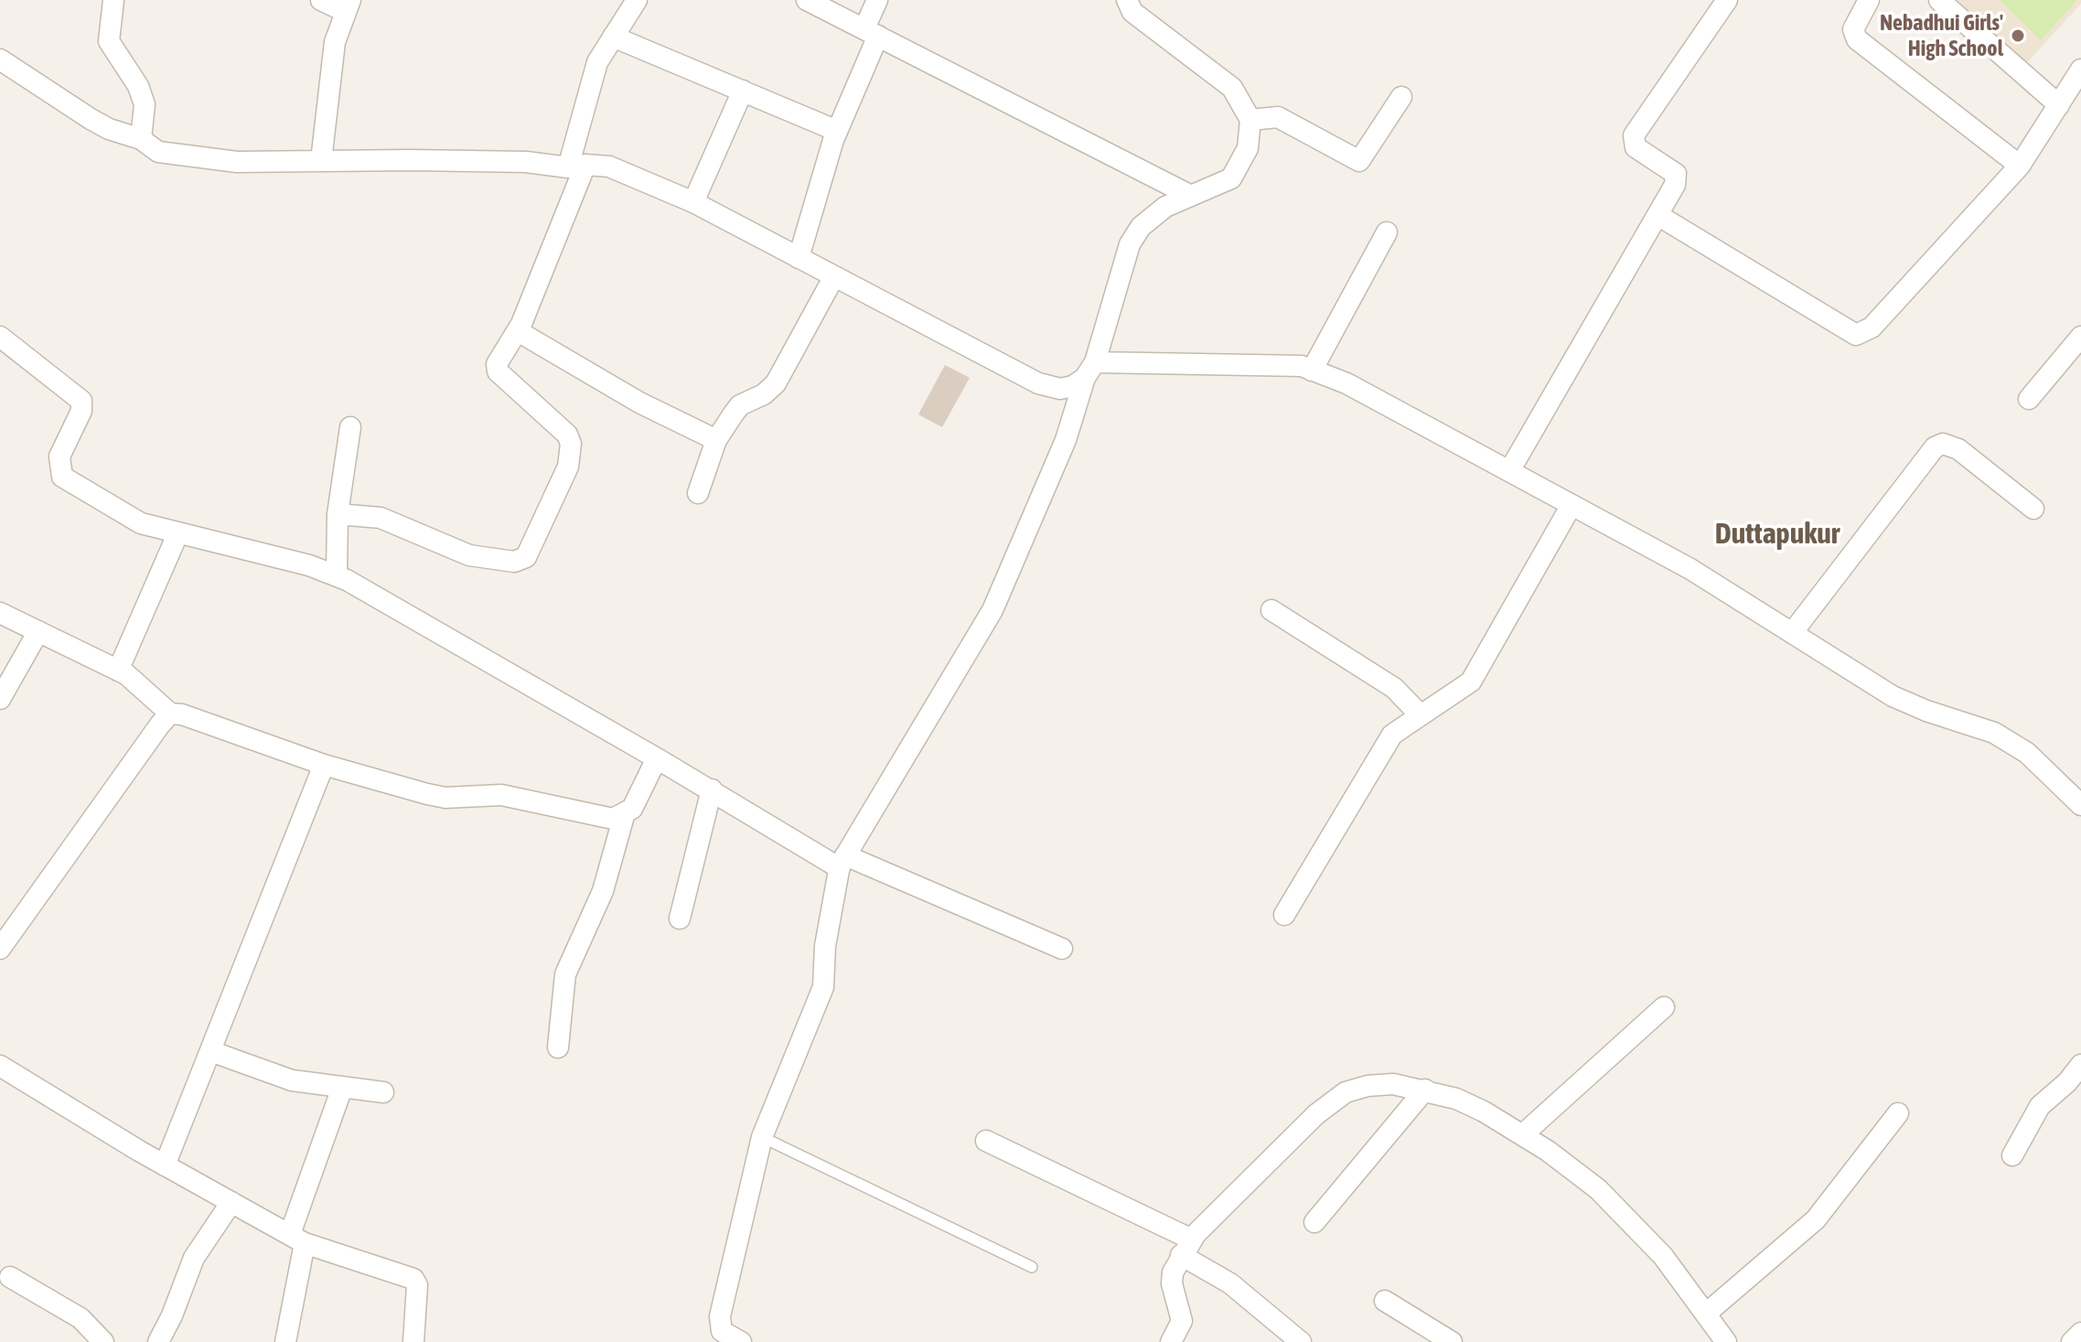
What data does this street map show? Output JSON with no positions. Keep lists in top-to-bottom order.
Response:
{
  "districts": ["Duttapukur"],
  "places": ["Nebadhui Girls' High School"]
}
